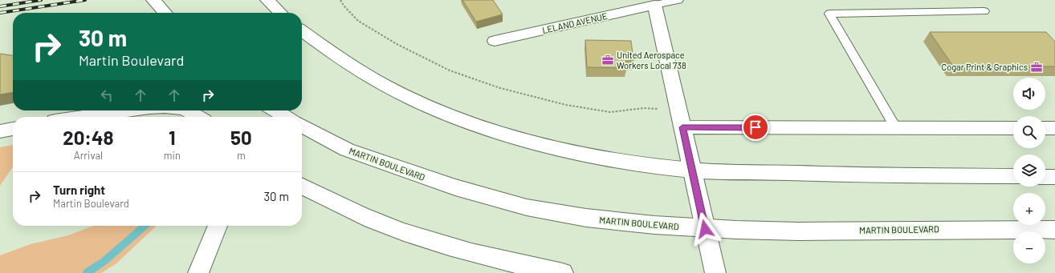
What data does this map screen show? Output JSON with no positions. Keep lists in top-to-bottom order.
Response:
{
  "streets": {
    "main road": ["LELAND AVENUE", "MARTIN BOULEVARD"]
  },
  "places": {
    "office": ["United Aerospace Workers Local 738", "Cogar Print & Graphics"]
  },
  "page": {
    "turn": ["30 m", "Martin Boulevard"],
    "map_buttons": ["+", "−"],
    "eta": [
      "20:48",
      "Arrival",
      "1",
      "min",
      "50",
      "m"
    ],
    "list": [
      {
        "name": "Turn right",
        "note": "Martin Boulevard",
        "value": "30 m"
      }
    ]
  }
}
